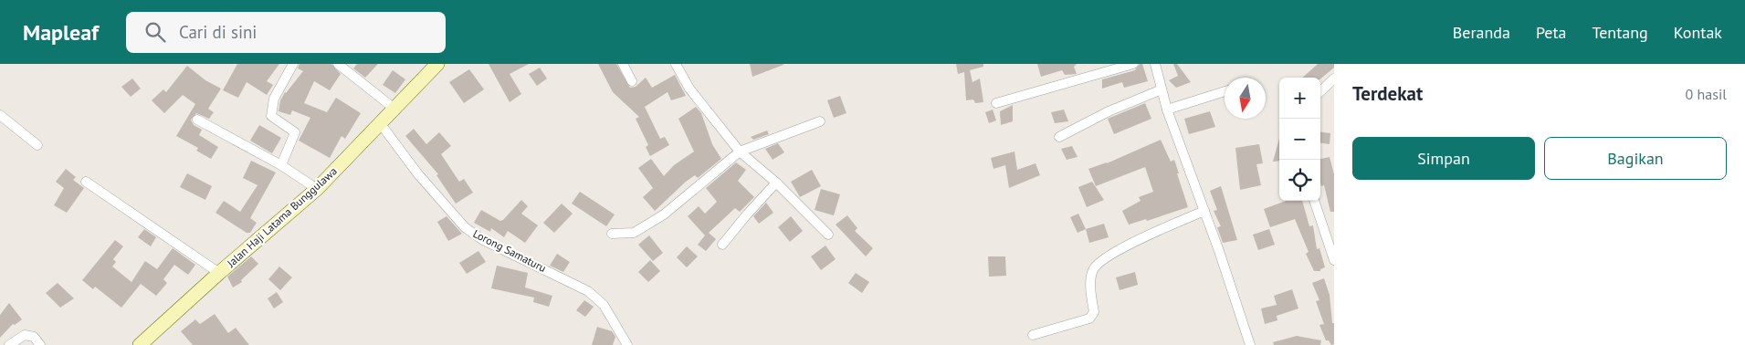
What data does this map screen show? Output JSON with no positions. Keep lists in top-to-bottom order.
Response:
{
  "streets": {
    "main road": ["Jalan Haji Latama Bunggulawa"],
    "street": ["Lorong Samaturu"]
  },
  "crossings": [
    ["Jalan Haji Latama Bunggulawa", "Lorong Samaturu"]
  ],
  "north": "bottom",
  "page": {
    "header": "Mapleaf",
    "search": "Cari di sini",
    "nav": [
      "Beranda",
      "Peta",
      "Tentang",
      "Kontak"
    ],
    "heading": ["Terdekat", "0 hasil"],
    "map_buttons": ["+", "−"],
    "buttons": ["Simpan", "Bagikan"]
  }
}
